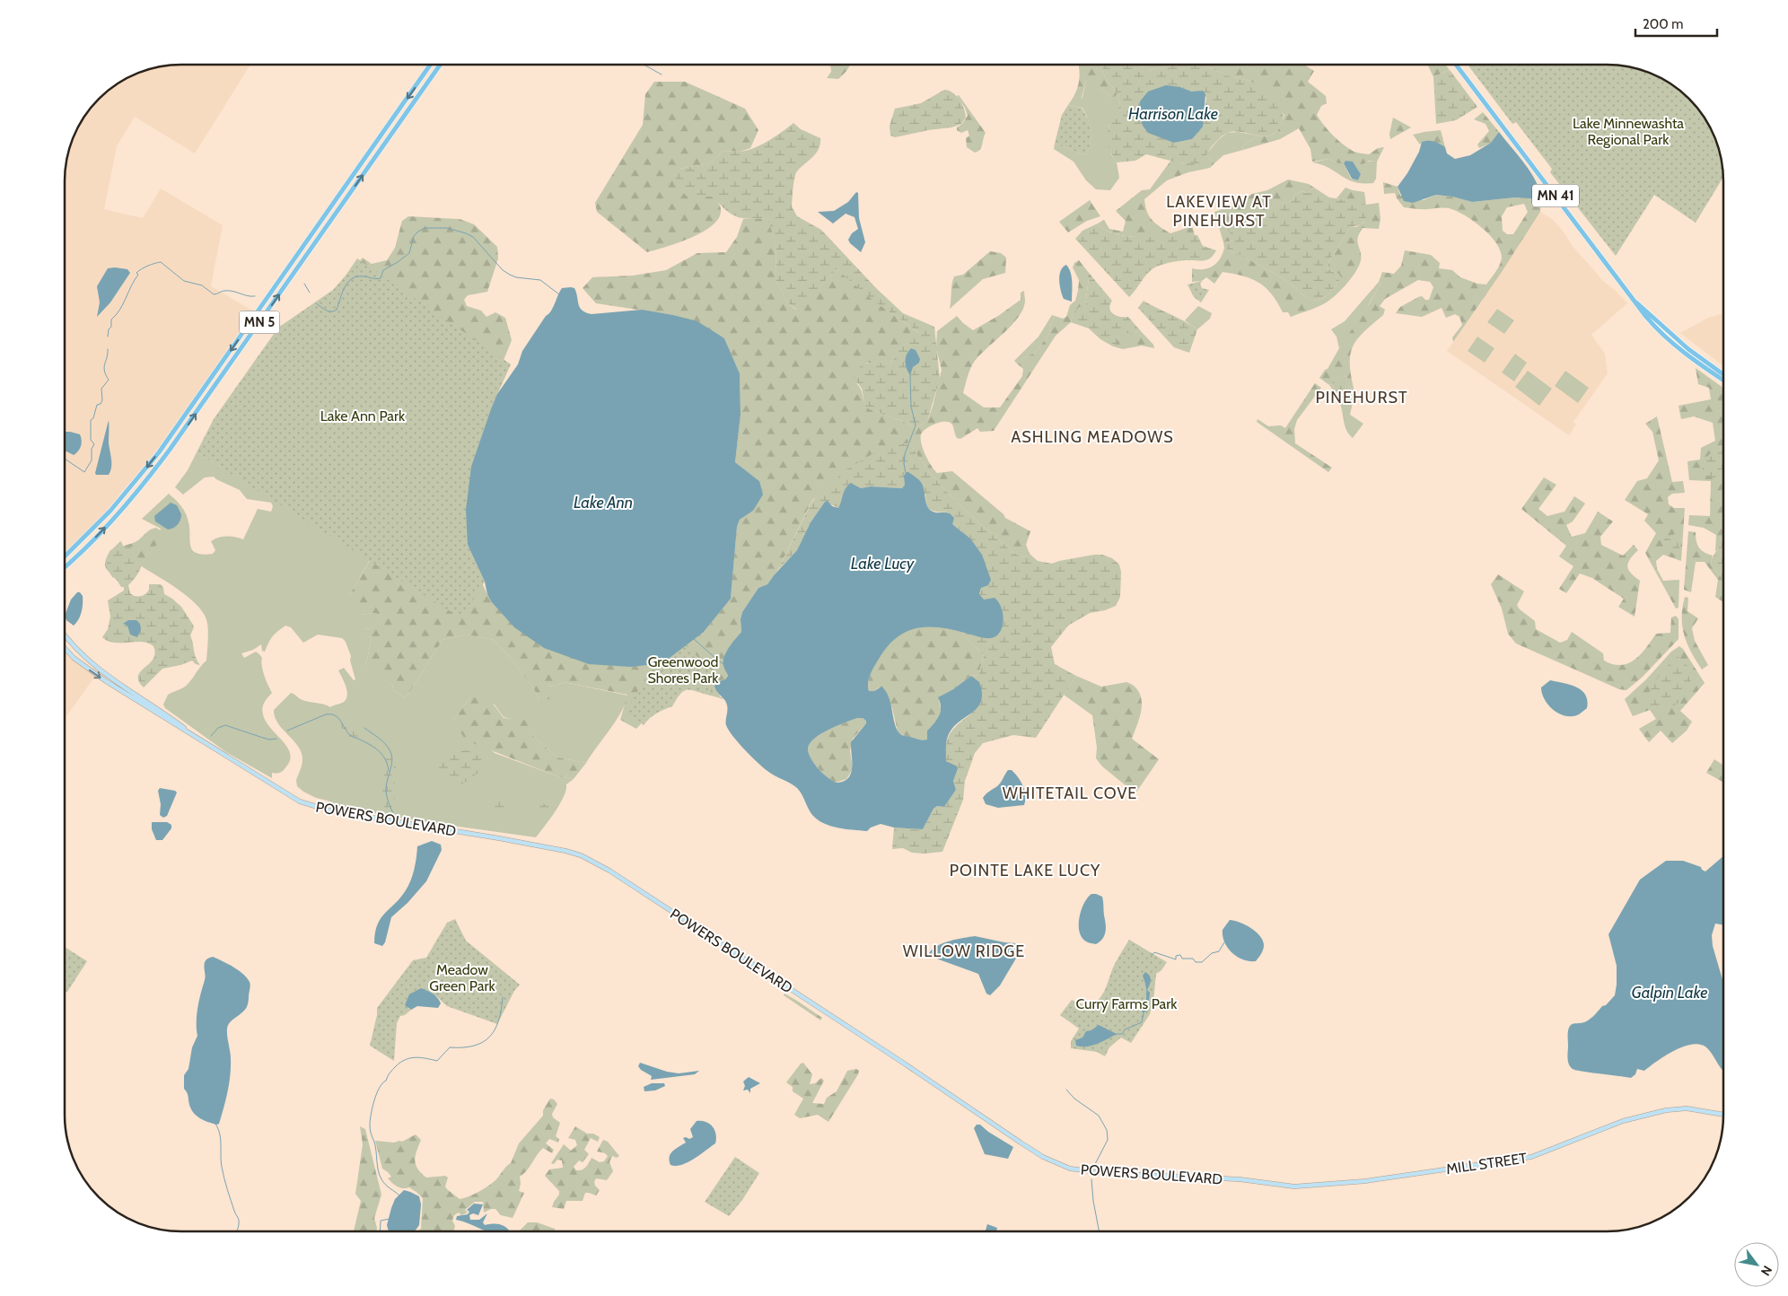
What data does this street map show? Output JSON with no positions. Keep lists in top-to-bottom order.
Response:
{
  "streets": {
    "main road": [
      "MN 41",
      "MN 5",
      "POWERS BOULEVARD",
      "MILL STREET"
    ]
  },
  "crossings": [
    ["POWERS BOULEVARD", "MILL STREET"]
  ],
  "districts": [
    "LAKEVIEW AT PINEHURST",
    "PINEHURST",
    "ASHLING MEADOWS",
    "WHITETAIL COVE",
    "POINTE LAKE LUCY",
    "WILLOW RIDGE"
  ],
  "water": [
    "Harrison Lake",
    "Lake Ann",
    "Lake Lucy",
    "Galpin Lake"
  ],
  "parks": [
    "Lake Minnewashta Regional Park",
    "Lake Ann Park",
    "Greenwood Shores Park",
    "Meadow Green Park",
    "Curry Farms Park"
  ],
  "scale_bar": "200 m",
  "north": "bottom right"
}
